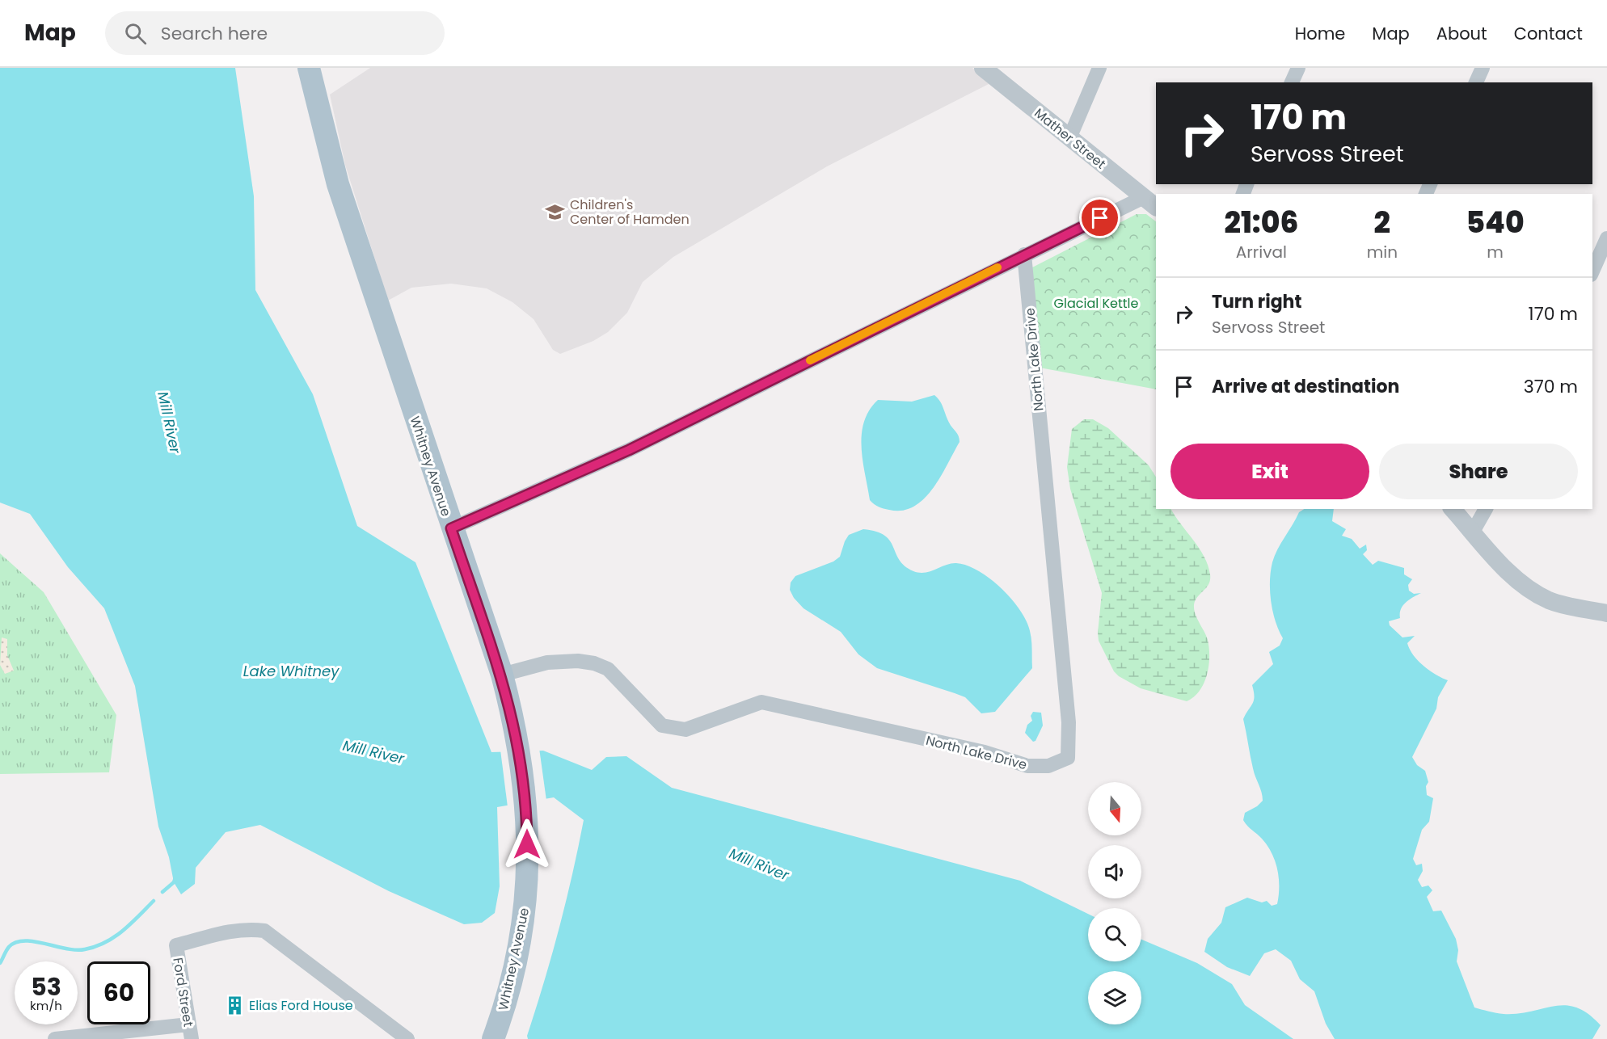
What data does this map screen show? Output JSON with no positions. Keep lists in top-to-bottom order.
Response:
{
  "streets": {
    "main road": ["Whitney Avenue"],
    "street": ["Mather Street", "North Lake Drive", "Ford Street"]
  },
  "crossings": [
    ["North Lake Drive", "Whitney Avenue"]
  ],
  "water": ["Mill River", "Lake Whitney"],
  "parks": ["Glacial Kettle"],
  "places": {
    "school or university": ["Children's Center of Hamden"],
    "building": ["Elias Ford House"]
  },
  "north": "bottom",
  "page": {
    "header": "Map",
    "search": "Search here",
    "nav": [
      "Home",
      "Map",
      "About",
      "Contact"
    ],
    "turn": ["170 m", "Servoss Street"],
    "eta": [
      "21:06",
      "Arrival",
      "2",
      "min",
      "540",
      "m"
    ],
    "list": [
      {
        "name": "Turn right",
        "note": "Servoss Street",
        "value": "170 m"
      },
      {
        "name": "Arrive at destination",
        "value": "370 m"
      }
    ],
    "buttons": ["Exit", "Share"],
    "speed": "53 km/h",
    "limit": "60"
  }
}
